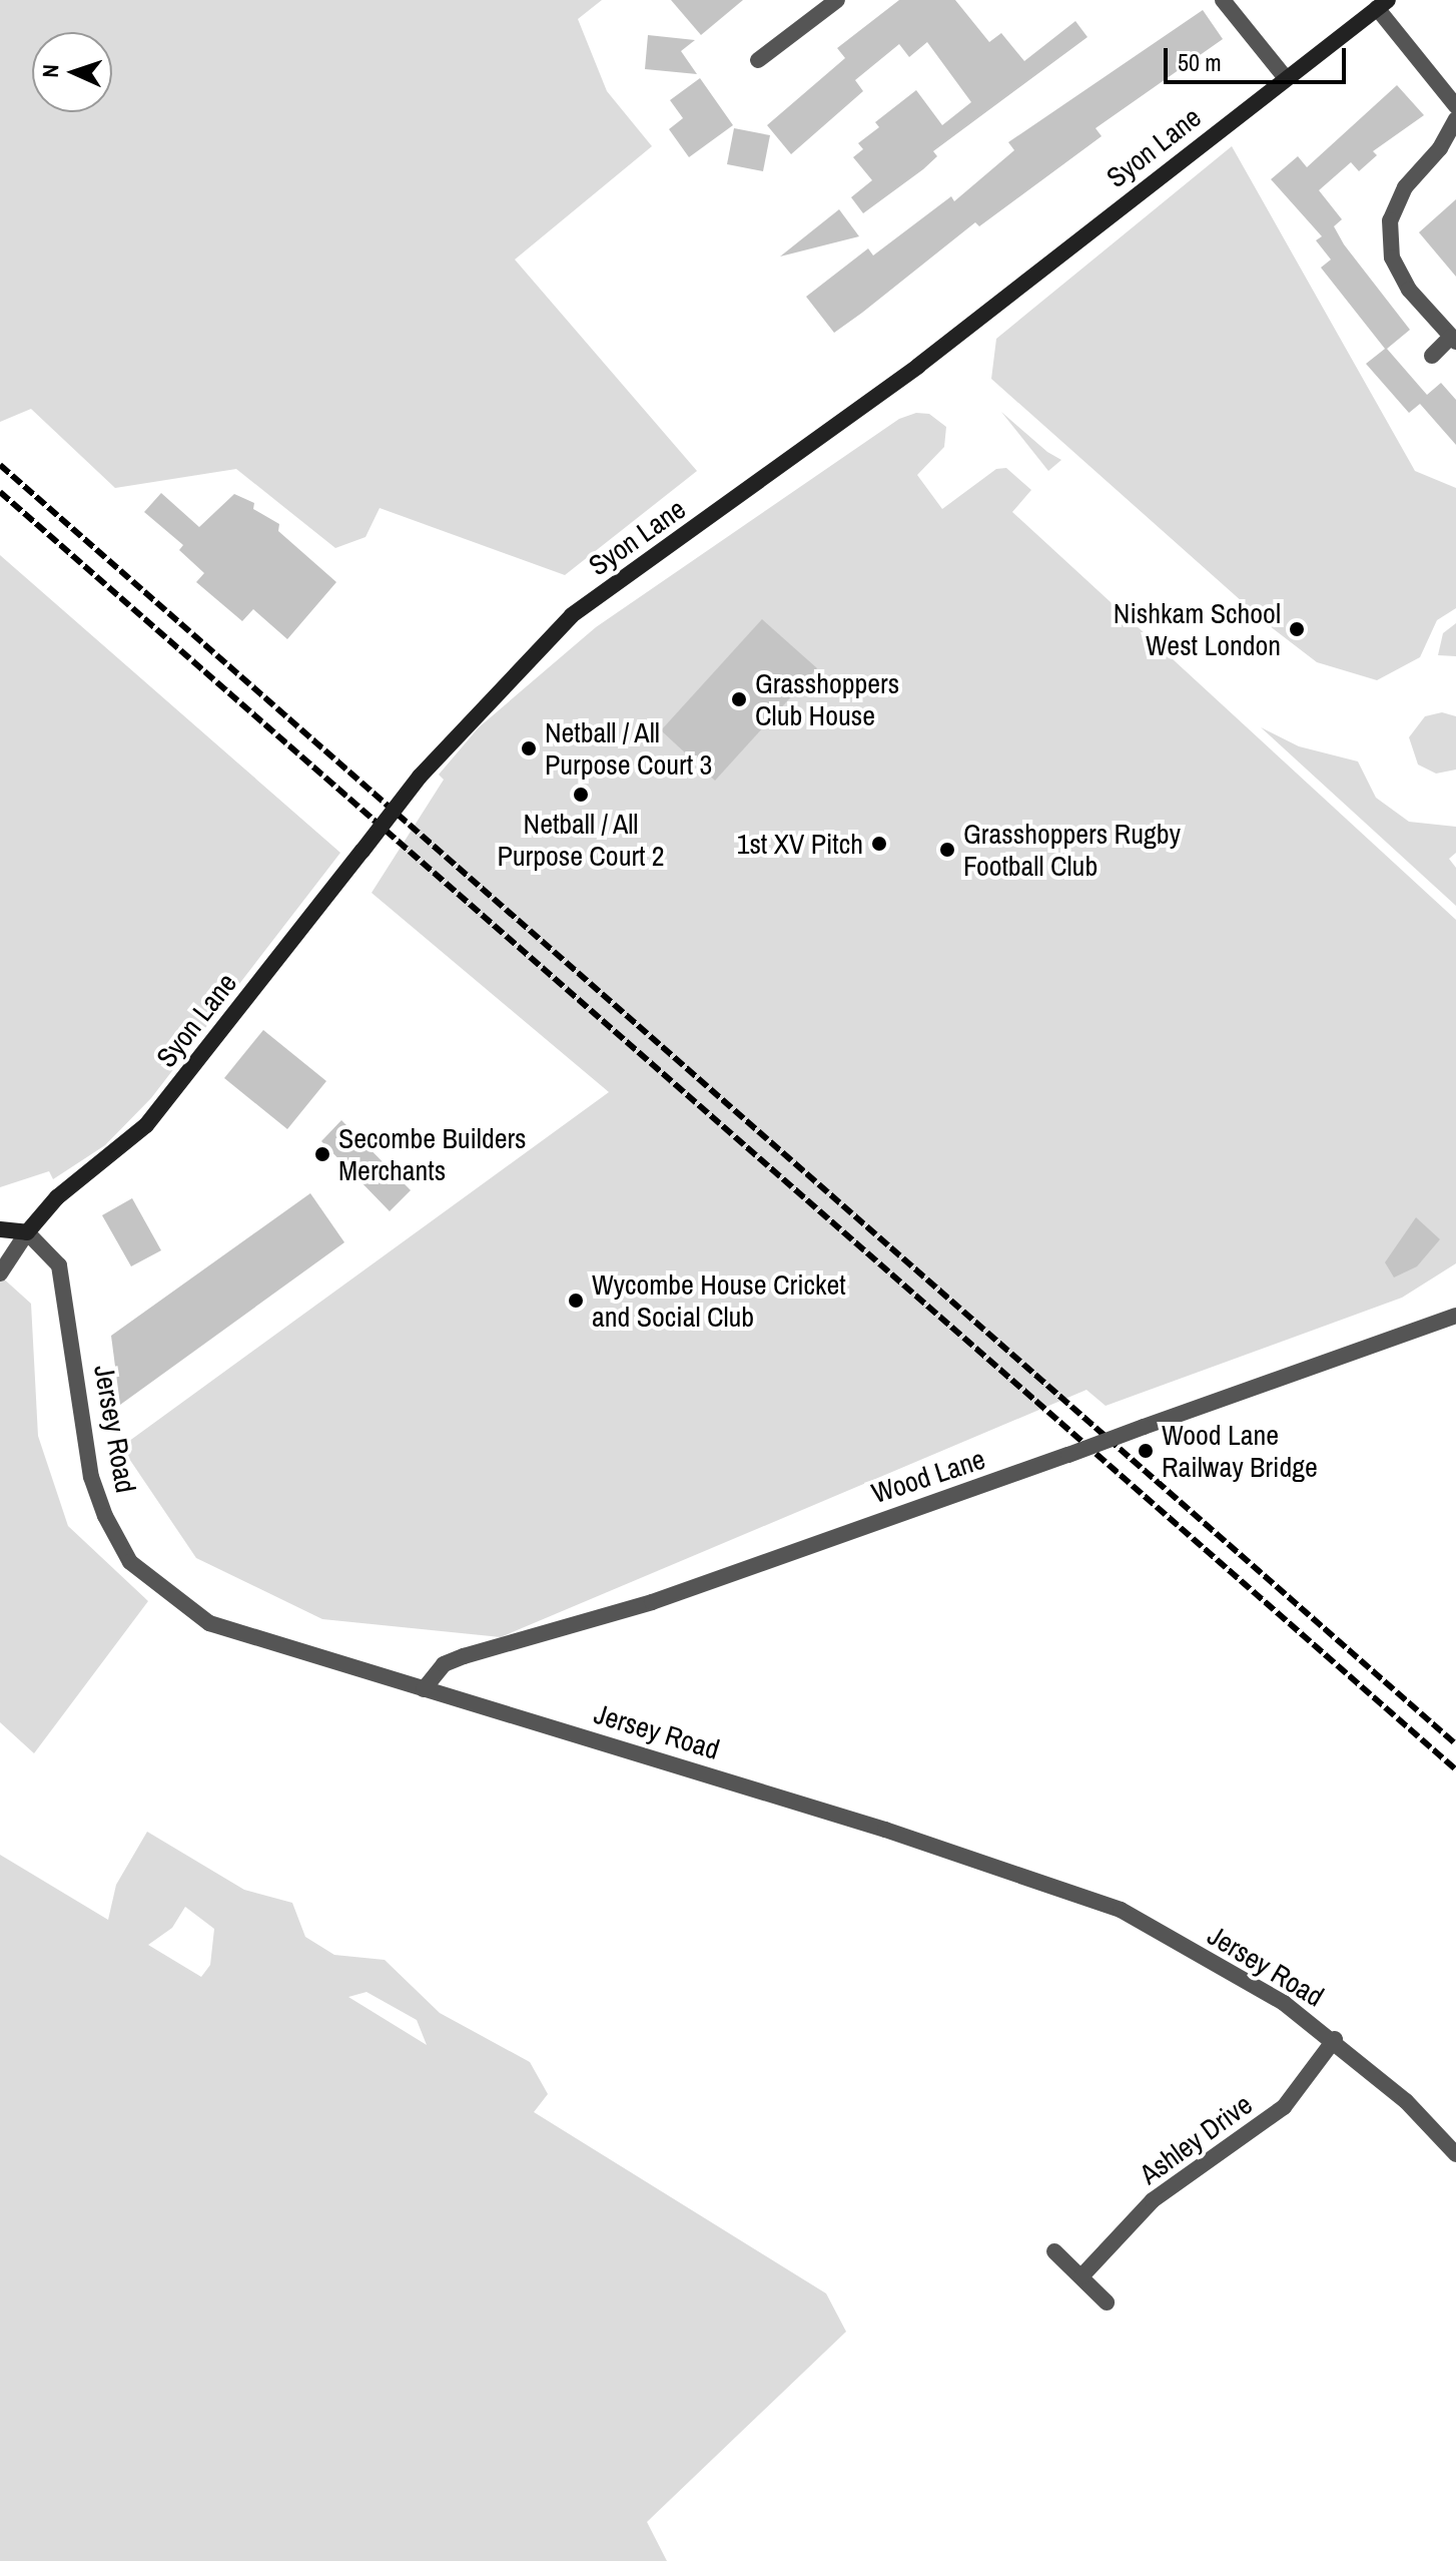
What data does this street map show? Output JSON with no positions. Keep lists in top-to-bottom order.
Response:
{
  "streets": {
    "main road": ["Syon Lane"],
    "street": ["Jersey Road", "Wood Lane", "Ashley Drive"]
  },
  "crossings": [
    ["Syon Lane", "Jersey Road"],
    ["Jersey Road", "Wood Lane"],
    ["Jersey Road", "Ashley Drive"]
  ],
  "places": [
    "Nishkam School West London",
    "Grasshoppers Club House",
    "Netball / All Purpose Court 3",
    "Netball / All Purpose Court 2",
    "1st XV Pitch",
    "Grasshoppers Rugby Football Club",
    "Secombe Builders Merchants",
    "Wycombe House Cricket and Social Club",
    "Wood Lane Railway Bridge"
  ],
  "scale_bar": "50 m",
  "north": "left"
}
